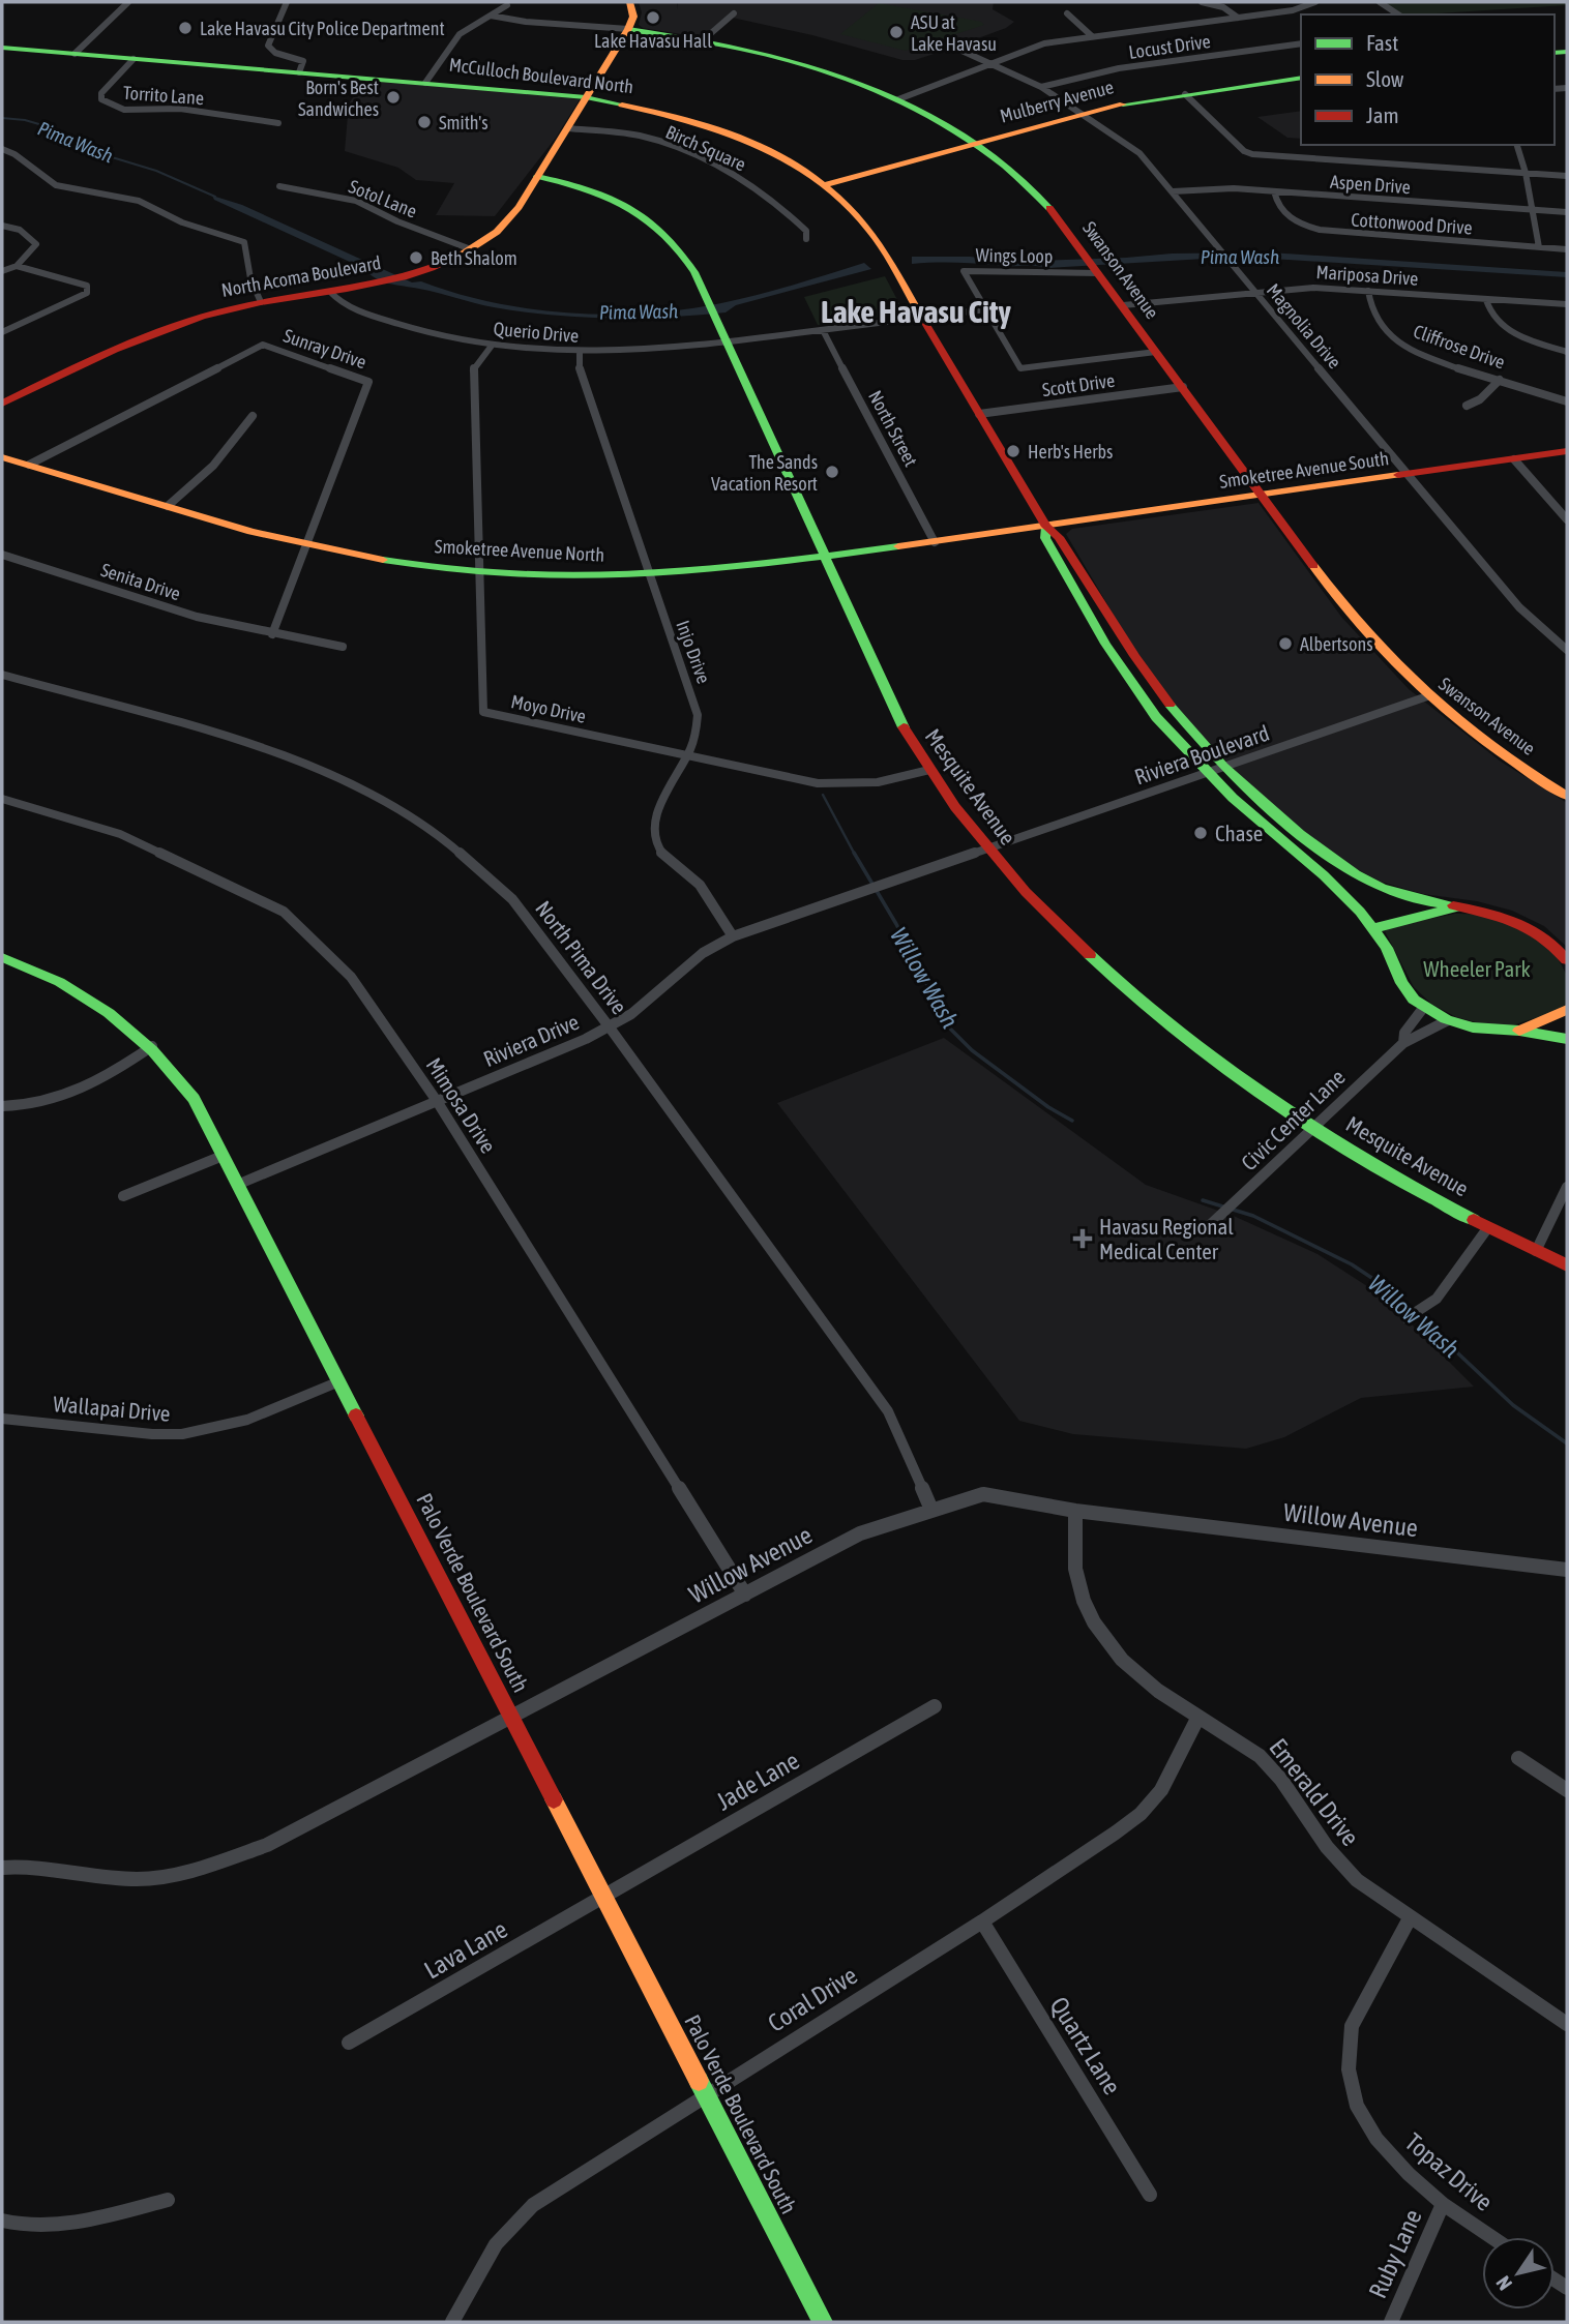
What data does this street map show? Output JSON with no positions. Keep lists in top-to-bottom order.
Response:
{
  "streets": {
    "street": [
      "Locust Drive",
      "McCulloch Boulevard North",
      "Torrito Lane",
      "Mulberry Avenue",
      "Birch Square",
      "Aspen Drive",
      "Sotol Lane",
      "Cottonwood Drive",
      "Wings Loop",
      "Swanson Avenue",
      "Mariposa Drive",
      "North Acoma Boulevard",
      "Magnolia Drive",
      "Querio Drive",
      "Cliffrose Drive",
      "Sunray Drive",
      "Scott Drive",
      "North Street",
      "Smoketree Avenue South",
      "Smoketree Avenue North",
      "Senita Drive",
      "Injo Drive",
      "Moyo Drive",
      "Riviera Boulevard",
      "Mesquite Avenue",
      "North Pima Drive",
      "Riviera Drive",
      "Mimosa Drive",
      "Civic Center Lane",
      "Wallapai Drive",
      "Willow Avenue",
      "Palo Verde Boulevard South",
      "Jade Lane",
      "Emerald Drive",
      "Lava Lane",
      "Coral Drive",
      "Quartz Lane",
      "Topaz Drive",
      "Ruby Lane"
    ]
  },
  "crossings": [
    ["Locust Drive", "Magnolia Drive"],
    ["McCulloch Boulevard North", "Torrito Lane"],
    ["McCulloch Boulevard North", "Mulberry Avenue"],
    ["McCulloch Boulevard North", "North Acoma Boulevard"],
    ["McCulloch Boulevard North", "Querio Drive"],
    ["McCulloch Boulevard North", "Scott Drive"],
    ["McCulloch Boulevard North", "Smoketree Avenue South"],
    ["McCulloch Boulevard North", "Smoketree Avenue North"],
    ["Mulberry Avenue", "Swanson Avenue"],
    ["Mulberry Avenue", "Magnolia Drive"],
    ["Birch Square", "North Acoma Boulevard"],
    ["Aspen Drive", "Cottonwood Drive"],
    ["Aspen Drive", "Magnolia Drive"],
    ["Sotol Lane", "North Acoma Boulevard"],
    ["Wings Loop", "Swanson Avenue"],
    ["Wings Loop", "Querio Drive"],
    ["Swanson Avenue", "Mariposa Drive"],
    ["Swanson Avenue", "North Acoma Boulevard"],
    ["Swanson Avenue", "Scott Drive"],
    ["Swanson Avenue", "Smoketree Avenue South"],
    ["Swanson Avenue", "Riviera Boulevard"],
    ["Mariposa Drive", "Magnolia Drive"],
    ["Mariposa Drive", "Cliffrose Drive"],
    ["North Acoma Boulevard", "Querio Drive"],
    ["North Acoma Boulevard", "Mesquite Avenue"],
    ["Magnolia Drive", "Smoketree Avenue South"],
    ["Querio Drive", "North Street"],
    ["Querio Drive", "Injo Drive"],
    ["Querio Drive", "Moyo Drive"],
    ["Querio Drive", "Mesquite Avenue"],
    ["Sunray Drive", "Smoketree Avenue North"],
    ["Sunray Drive", "Senita Drive"],
    ["North Street", "Smoketree Avenue North"],
    ["Smoketree Avenue South", "Smoketree Avenue North"],
    ["Smoketree Avenue North", "Injo Drive"],
    ["Smoketree Avenue North", "Moyo Drive"],
    ["Smoketree Avenue North", "Mesquite Avenue"],
    ["Injo Drive", "Moyo Drive"],
    ["Injo Drive", "Riviera Drive"],
    ["Moyo Drive", "Mesquite Avenue"],
    ["Riviera Boulevard", "Mesquite Avenue"],
    ["Riviera Boulevard", "Riviera Drive"],
    ["Mesquite Avenue", "Riviera Drive"],
    ["Mesquite Avenue", "Civic Center Lane"],
    ["North Pima Drive", "Riviera Drive"],
    ["North Pima Drive", "Willow Avenue"],
    ["Riviera Drive", "Mimosa Drive"],
    ["Riviera Drive", "Palo Verde Boulevard South"],
    ["Mimosa Drive", "Willow Avenue"],
    ["Wallapai Drive", "Palo Verde Boulevard South"],
    ["Willow Avenue", "Palo Verde Boulevard South"],
    ["Willow Avenue", "Emerald Drive"],
    ["Palo Verde Boulevard South", "Jade Lane"],
    ["Palo Verde Boulevard South", "Lava Lane"],
    ["Palo Verde Boulevard South", "Coral Drive"],
    ["Jade Lane", "Lava Lane"],
    ["Emerald Drive", "Coral Drive"],
    ["Emerald Drive", "Topaz Drive"],
    ["Coral Drive", "Quartz Lane"],
    ["Topaz Drive", "Ruby Lane"]
  ],
  "districts": ["Lake Havasu City"],
  "water": ["Pima Wash", "Willow Wash"],
  "parks": ["Wheeler Park"],
  "places": {
    "other": [
      "Lake Havasu Hall",
      "Lake Havasu City Police Department",
      "ASU at Lake Havasu",
      "Born's Best Sandwiches",
      "Smith's",
      "Beth Shalom",
      "Herb's Herbs",
      "The Sands Vacation Resort",
      "Albertsons",
      "Chase"
    ],
    "health": ["Havasu Regional Medical Center"]
  },
  "legend": ["Fast", "Slow", "Jam"],
  "north": "bottom left"
}
